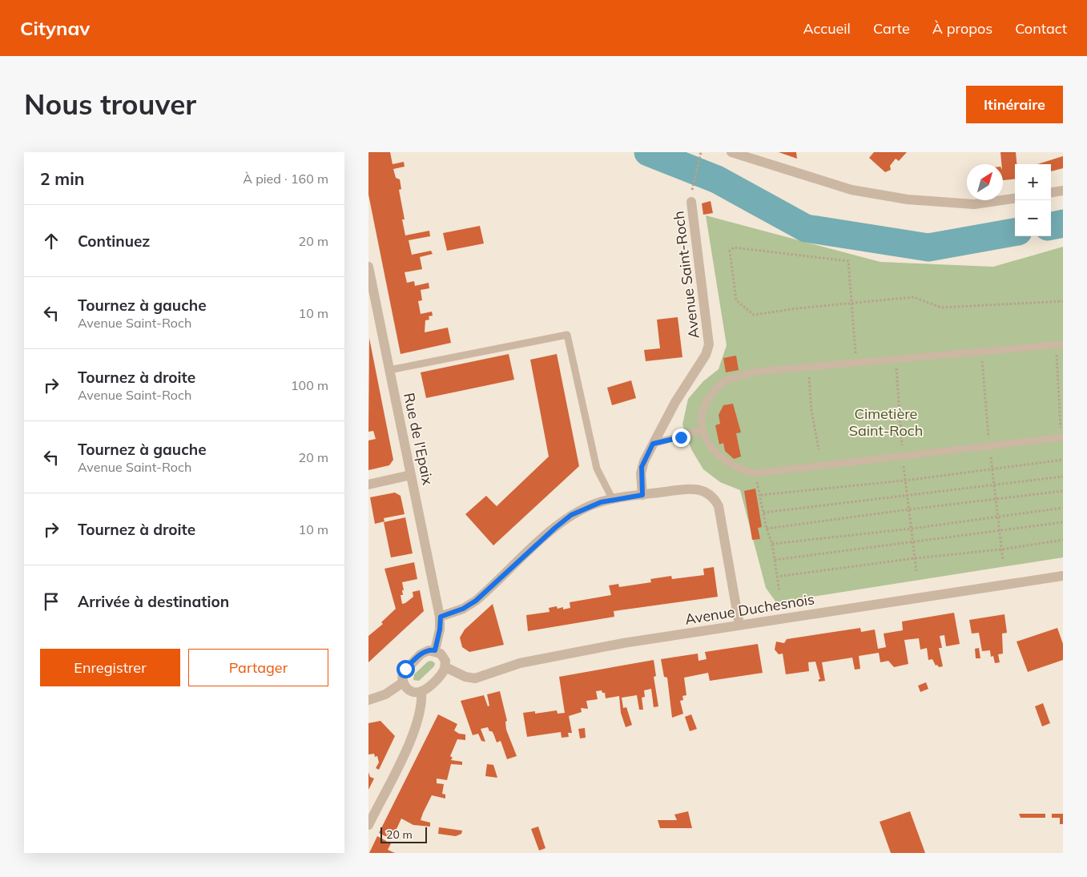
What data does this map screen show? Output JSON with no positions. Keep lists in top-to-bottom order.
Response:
{
  "streets": {
    "street": ["Avenue Saint-Roch", "Rue de l'Epaix", "Avenue Duchesnois"]
  },
  "parks": ["Cimetière Saint-Roch"],
  "scale_bar": "20 m",
  "north": "top right",
  "page": {
    "header": "Citynav",
    "nav": [
      "Accueil",
      "Carte",
      "À propos",
      "Contact"
    ],
    "buttons": [
      "Itinéraire",
      ["Enregistrer", "Partager"]
    ],
    "title": "Nous trouver",
    "heading": ["2 min", "À pied · 160 m"],
    "map_buttons": ["+", "−"],
    "list": [
      ["Continuez", "20 m"],
      ["Tournez à gauche", "Avenue Saint-Roch", "10 m"],
      ["Tournez à droite", "Avenue Saint-Roch", "100 m"],
      ["Tournez à gauche", "Avenue Saint-Roch", "20 m"],
      ["Tournez à droite", "10 m"],
      "Arrivée à destination"
    ],
    "scale": "20 m"
  }
}
